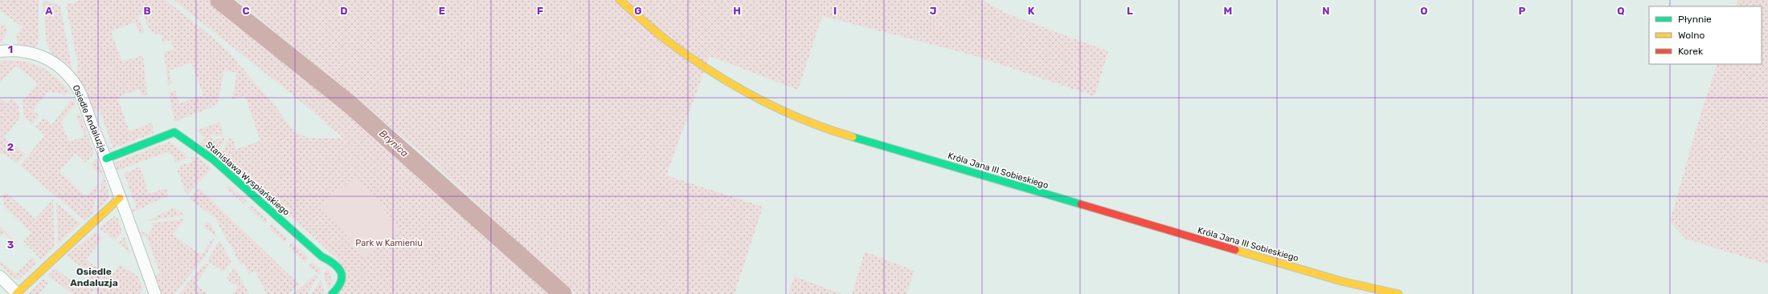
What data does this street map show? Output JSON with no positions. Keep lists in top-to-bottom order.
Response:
{
  "streets": {
    "street": ["Osiedle Andaluzja", "Króla Jana III Sobieskiego", "Stanisława Wyspiańskiego"]
  },
  "crossings": [
    ["Osiedle Andaluzja", "Stanisława Wyspiańskiego"]
  ],
  "districts": ["Osiedle Andaluzja"],
  "water": ["Brynica"],
  "parks": ["Park w Kamieniu"],
  "legend": ["Płynnie", "Wolno", "Korek"],
  "grid": {
    "columns": [
      "A",
      "B",
      "C",
      "D",
      "E",
      "F",
      "G",
      "H",
      "I",
      "J",
      "K",
      "L",
      "M",
      "N",
      "O",
      "P",
      "Q"
    ],
    "rows": ["1", "2", "3"]
  }
}
